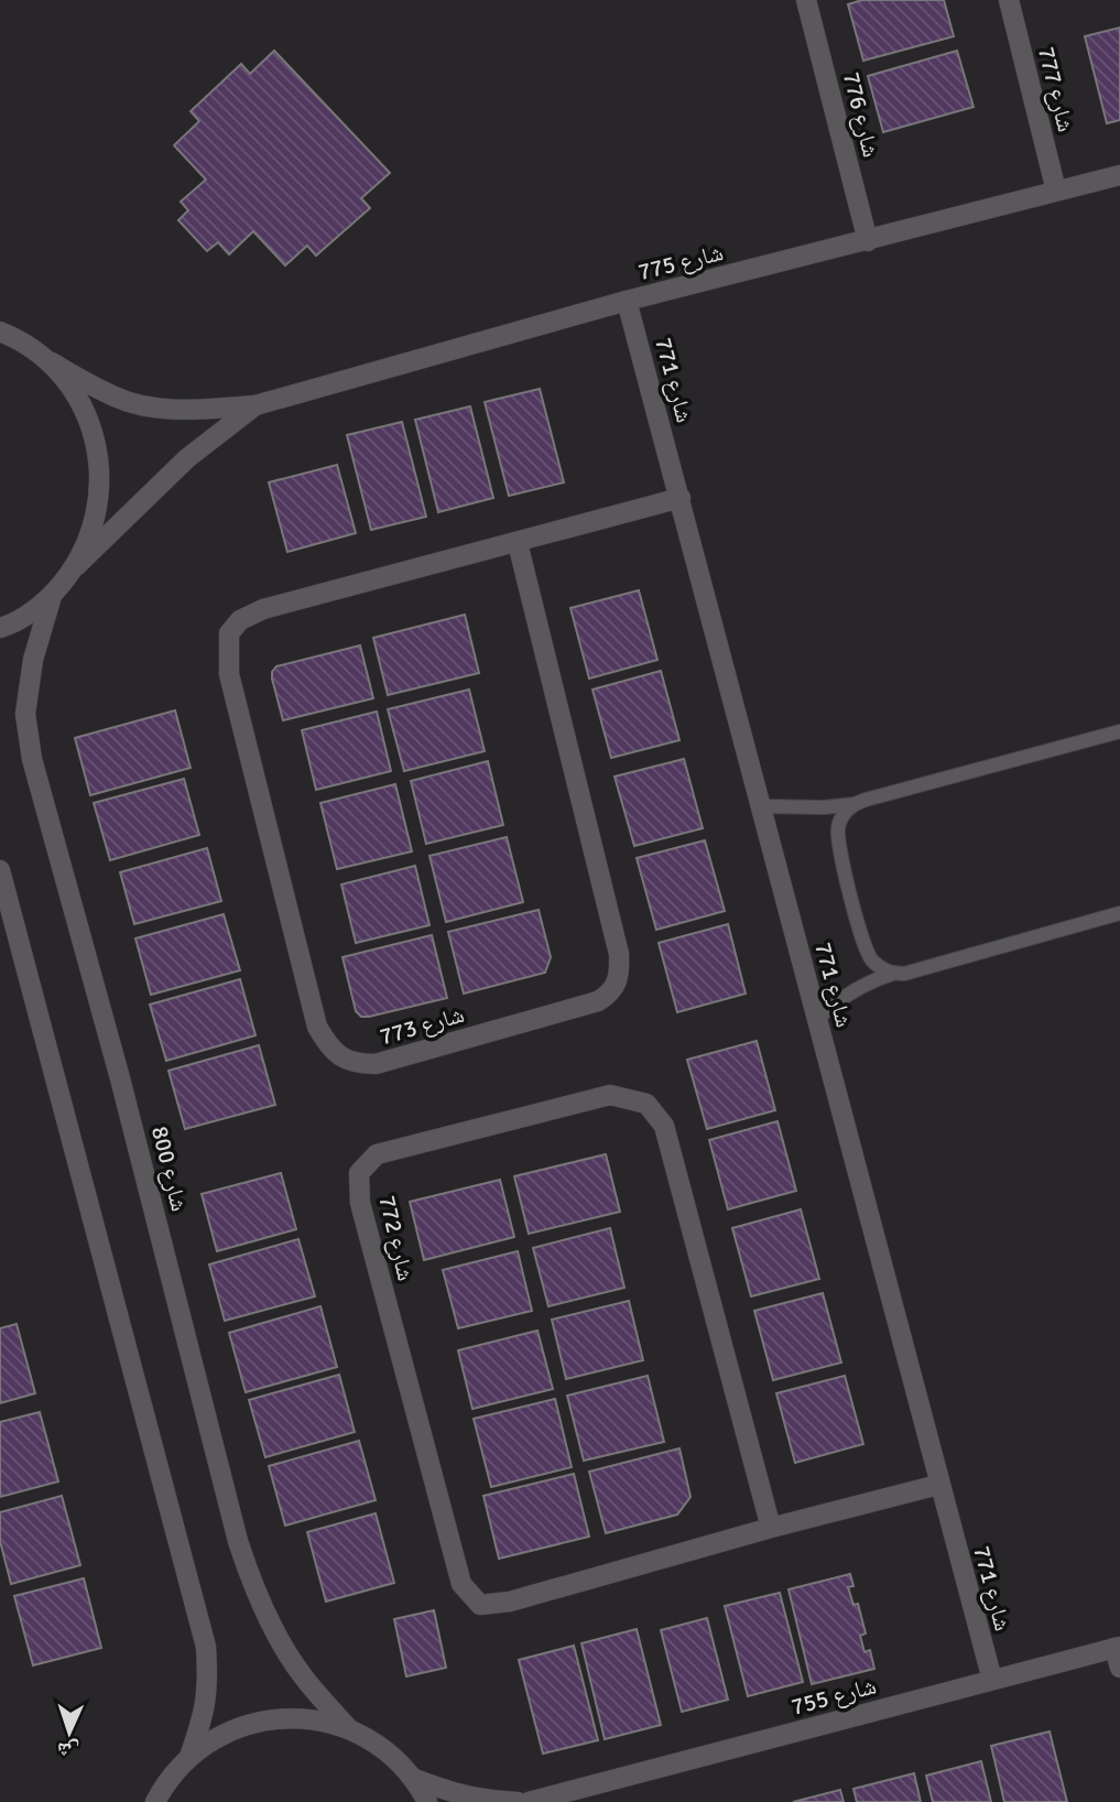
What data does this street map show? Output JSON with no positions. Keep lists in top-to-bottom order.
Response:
{
  "streets": {
    "street": [
      "شارع 777",
      "شارع 776",
      "شارع 775",
      "شارع 771",
      "شارع 773",
      "شارع 800",
      "شارع 772",
      "شارع 755"
    ]
  },
  "crossings": [
    ["شارع 777", "شارع 775"],
    ["شارع 776", "شارع 775"],
    ["شارع 775", "شارع 771"],
    ["شارع 771", "شارع 773"],
    ["شارع 771", "شارع 772"],
    ["شارع 771", "شارع 755"]
  ],
  "north": "bottom"
}
